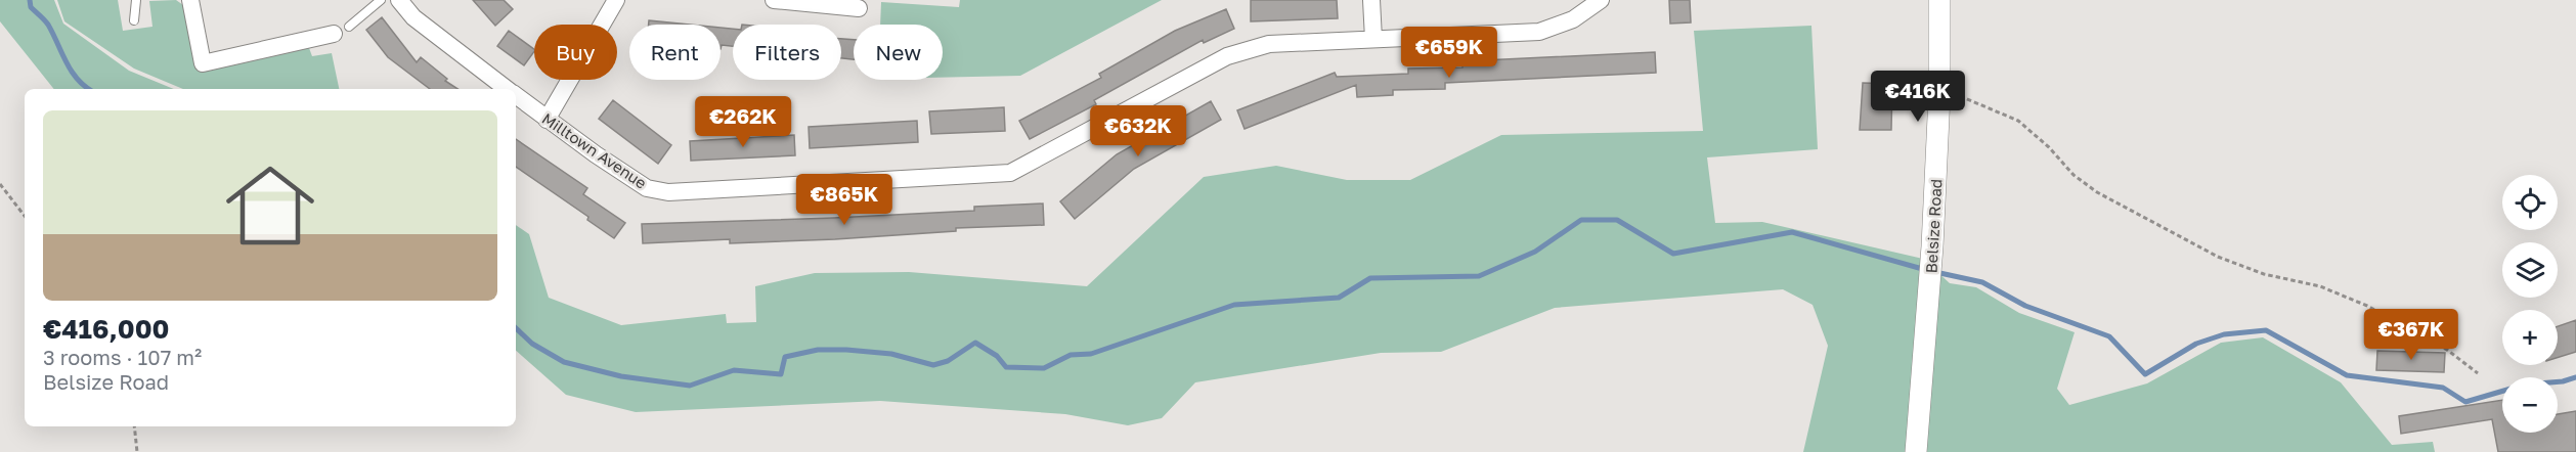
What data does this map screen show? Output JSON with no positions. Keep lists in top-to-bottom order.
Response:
{
  "streets": {
    "street": ["Milltown Avenue", "Belsize Road"]
  },
  "page": {
    "chip": [
      "Buy",
      "Rent",
      "Filters",
      "New"
    ],
    "price": [
      "€659K",
      "€416K",
      "€262K",
      "€632K",
      "€865K",
      "€367K"
    ],
    "list": [
      {
        "name": "€416,000",
        "note": "3 rooms · 107 m² · Belsize Road"
      }
    ],
    "map_buttons": ["+", "−"]
  }
}
